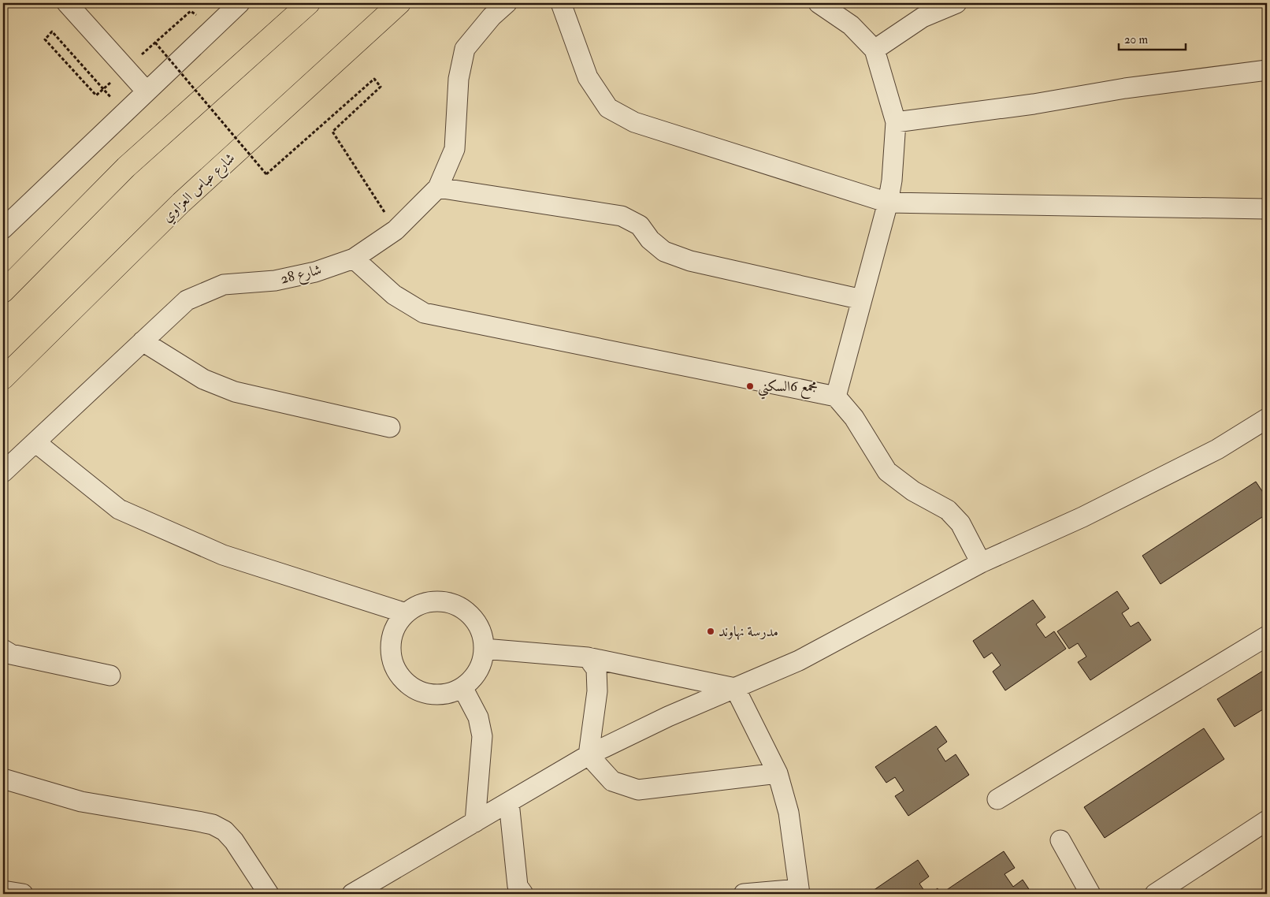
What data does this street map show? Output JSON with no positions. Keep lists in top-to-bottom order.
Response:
{
  "streets": {
    "main road": ["شارع عباس العزاوي"],
    "street": ["شارع 28"]
  },
  "places": ["مجمع 6السكني", "مدرسة نهاوند"],
  "scale_bar": "20 m"
}
